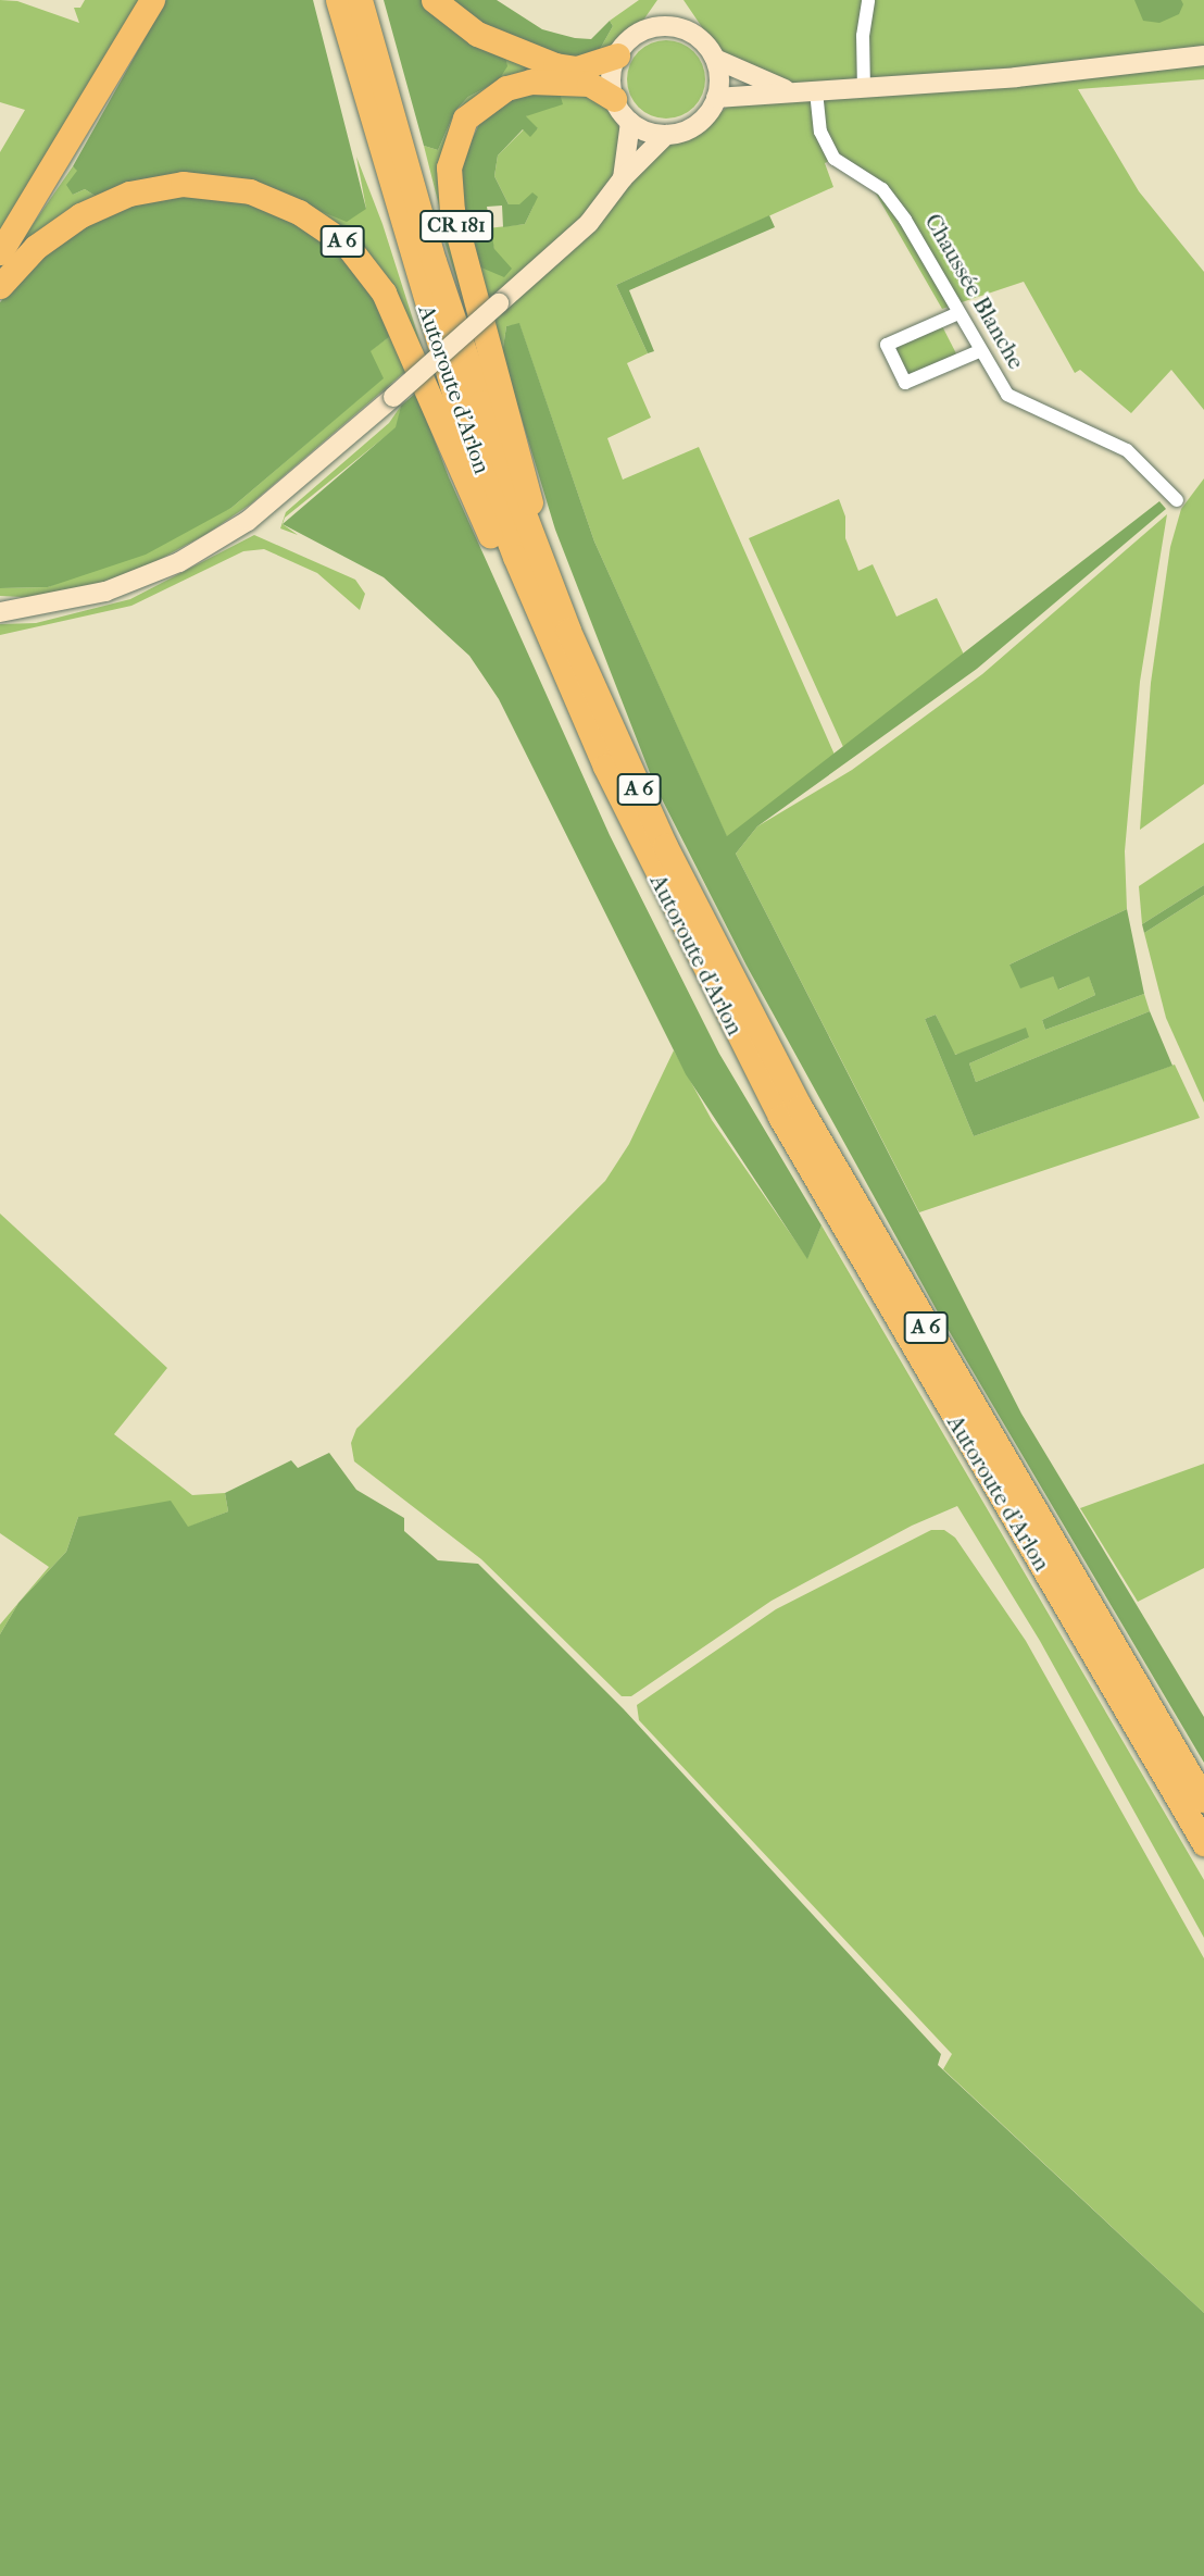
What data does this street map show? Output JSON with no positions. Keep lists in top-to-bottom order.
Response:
{
  "streets": {
    "highway": ["CR 181", "A 6", "Autoroute d'Arlon"],
    "street": ["Chaussée Blanche"]
  },
  "crossings": [
    ["CR 181", "Autoroute d'Arlon"],
    ["A 6", "Autoroute d'Arlon"]
  ]
}
